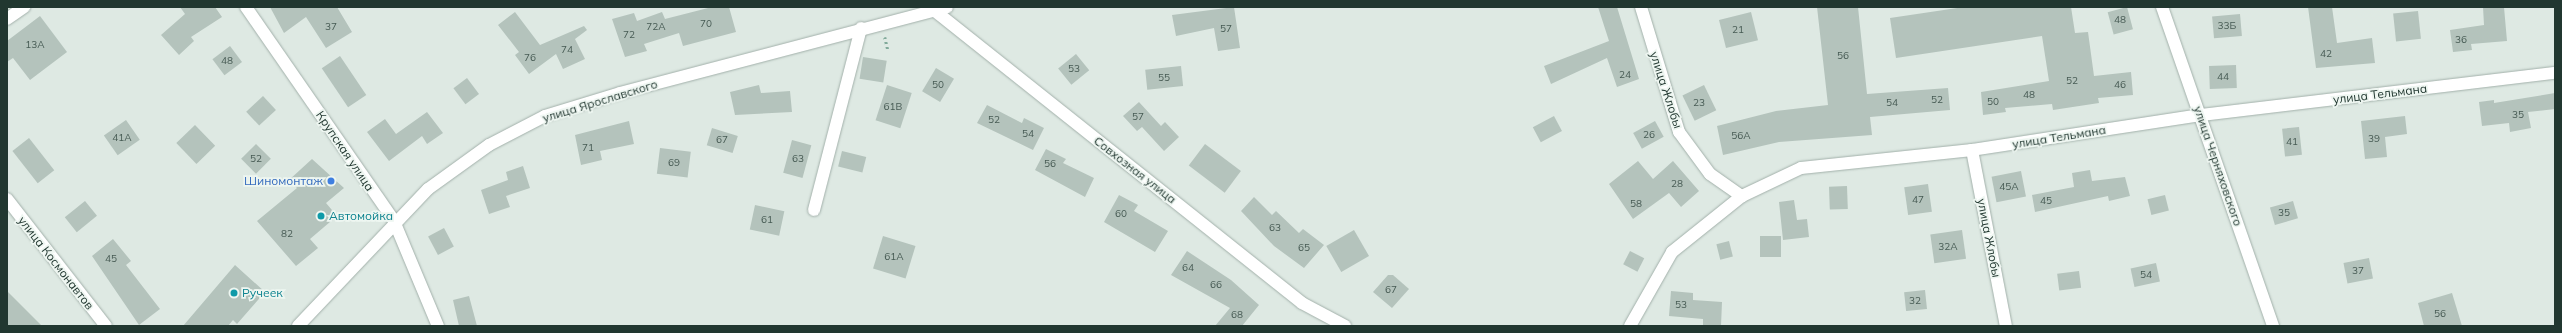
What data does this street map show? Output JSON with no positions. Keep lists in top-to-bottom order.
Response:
{
  "streets": {
    "street": [
      "улица Жлобы",
      "улица Тельмана",
      "улица Ярославского",
      "Крупская улица",
      "улица Черняховского",
      "Совхозная улица",
      "улица Космонавтов"
    ]
  },
  "crossings": [
    ["улица Жлобы", "улица Тельмана"],
    ["улица Тельмана", "улица Черняховского"],
    ["улица Ярославского", "Крупская улица"],
    ["улица Ярославского", "Совхозная улица"]
  ],
  "places": ["Шиномонтаж", "Автомойка", "Ручеек"],
  "house_numbers": [
    "48",
    "70",
    "33Б",
    "37",
    "72А",
    "57",
    "21",
    "72",
    "36",
    "13А",
    "74",
    "42",
    "56",
    "76",
    "48",
    "53",
    "24",
    "44",
    "55",
    "52",
    "50",
    "46",
    "48",
    "52",
    "50",
    "23",
    "54",
    "61В",
    "35",
    "57",
    "52",
    "54",
    "26",
    "56А",
    "41А",
    "39",
    "67",
    "41",
    "71",
    "52",
    "63",
    "69",
    "56",
    "28",
    "45А",
    "47",
    "45",
    "58",
    "35",
    "60",
    "61",
    "63",
    "82",
    "32А",
    "65",
    "61А",
    "45",
    "64",
    "37",
    "54",
    "66",
    "67",
    "32",
    "53",
    "56",
    "68"
  ]
}
